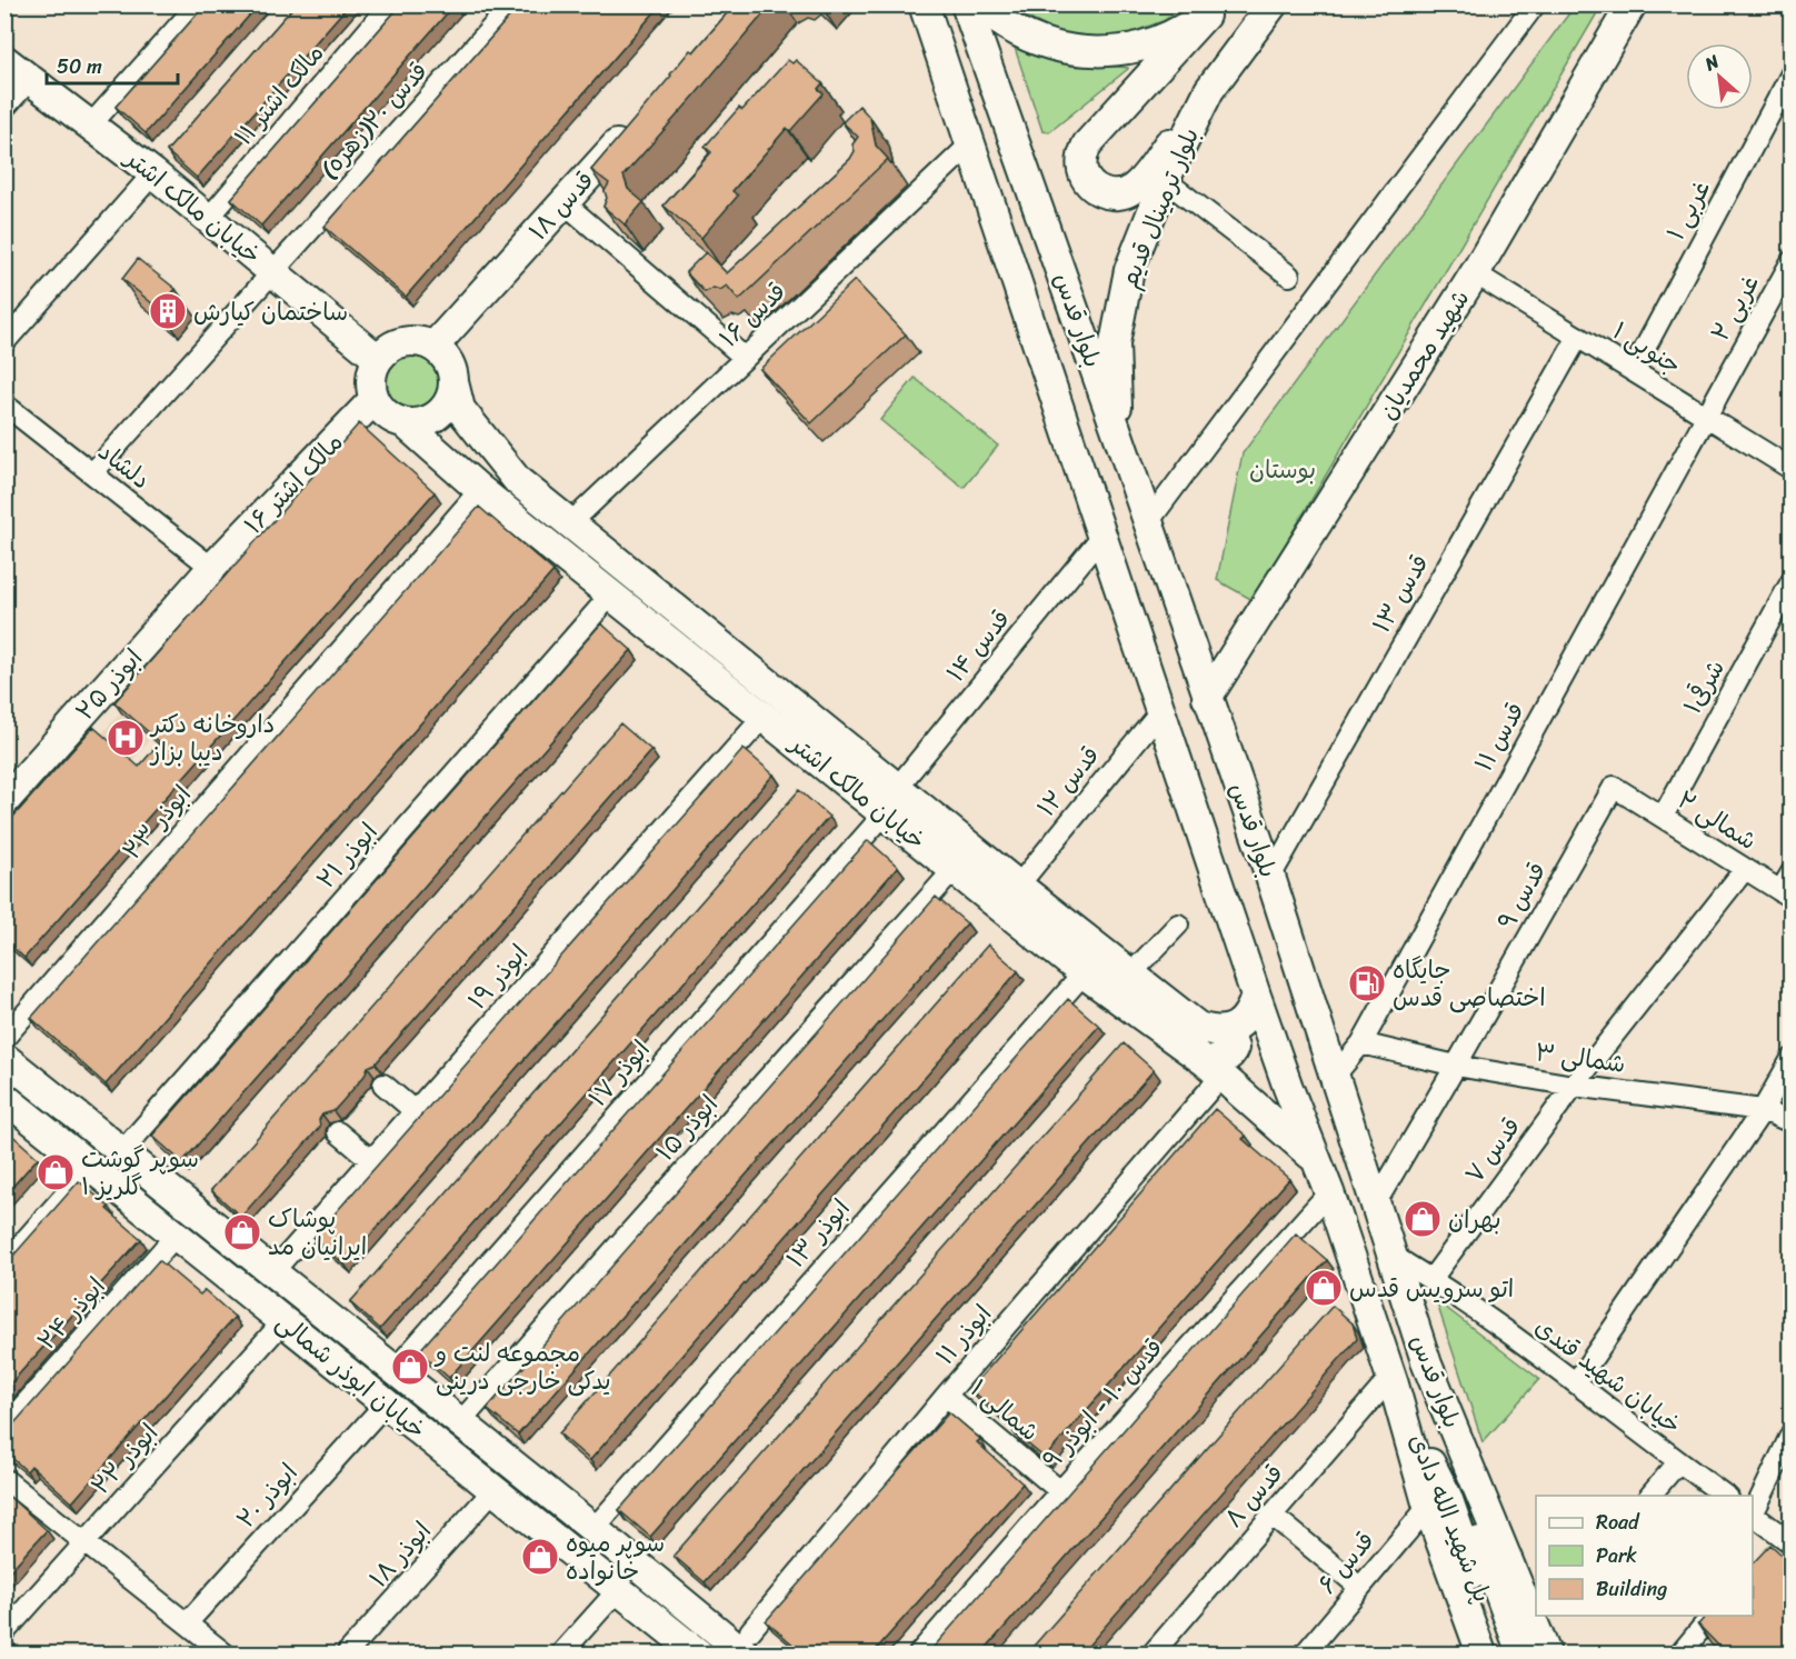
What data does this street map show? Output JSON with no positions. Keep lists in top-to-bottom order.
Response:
{
  "streets": {
    "main road": [
      "قدس ۱۸",
      "خیابان مالک اشتر",
      "بلوار ترمینال قدیم",
      "بلوار قدس",
      "شهید محمدیان",
      "مالک اشتر ۱۶",
      "ابوذر ۲۵",
      "خیابان ابوذر شمالی",
      "پل شهید الله دادی"
    ],
    "street": [
      "مالک اشتر ۱۱",
      "قدس ۲۰(زهره)",
      "غربی ۱",
      "غربی ۲",
      "قدس ۱۶",
      "۱ جنوبی",
      "دلشاد",
      "قدس ۱۳",
      "قدس ۱۴",
      "شرقی۱",
      "قدس ۱۱",
      "قدس ۱۲",
      "شمالی ۲",
      "ابوذر ۲۳",
      "ابوذر ۲۱",
      "قدس ۹",
      "ابوذر ۱۹",
      "شمالی ۳",
      "ابوذر ۱۷",
      "ابوذر ۱۵",
      "قدس ۷",
      "ابوذر ۱۳",
      "ابوذر ۲۴",
      "ابوذر ۱۱",
      "خیابان شهید قندی",
      "قدس ۱۰ - ابوذر ۹",
      "شمالی ۱",
      "ابوذر ۲۲",
      "ابوذر ۲۰",
      "قدس ۸",
      "ابوذر ۱۸",
      "قدس ۶"
    ]
  },
  "crossings": [
    ["مالک اشتر ۱۱", "خیابان مالک اشتر"],
    ["قدس ۲۰(زهره)", "خیابان مالک اشتر"],
    ["قدس ۲۰(زهره)", "دلشاد"],
    ["قدس ۱۸", "خیابان مالک اشتر"],
    ["قدس ۱۸", "مالک اشتر ۱۶"],
    ["خیابان مالک اشتر", "قدس ۱۶"],
    ["خیابان مالک اشتر", "بلوار قدس"],
    ["خیابان مالک اشتر", "مالک اشتر ۱۶"],
    ["خیابان مالک اشتر", "قدس ۱۴"],
    ["خیابان مالک اشتر", "قدس ۱۲"],
    ["خیابان مالک اشتر", "ابوذر ۲۳"],
    ["خیابان مالک اشتر", "ابوذر ۲۱"],
    ["خیابان مالک اشتر", "ابوذر ۱۹"],
    ["خیابان مالک اشتر", "ابوذر ۱۷"],
    ["خیابان مالک اشتر", "ابوذر ۱۵"],
    ["خیابان مالک اشتر", "ابوذر ۱۳"],
    ["خیابان مالک اشتر", "ابوذر ۱۱"],
    ["بلوار ترمینال قدیم", "بلوار قدس"],
    ["غربی ۱", "۱ جنوبی"],
    ["غربی ۲", "۱ جنوبی"],
    ["غربی ۲", "قدس ۱۱"],
    ["قدس ۱۶", "بلوار قدس"],
    ["بلوار قدس", "شهید محمدیان"],
    ["بلوار قدس", "قدس ۱۳"],
    ["بلوار قدس", "قدس ۱۴"],
    ["بلوار قدس", "قدس ۱۱"],
    ["بلوار قدس", "قدس ۱۲"],
    ["بلوار قدس", "قدس ۹"],
    ["بلوار قدس", "خیابان شهید قندی"],
    ["بلوار قدس", "قدس ۱۰ - ابوذر ۹"],
    ["بلوار قدس", "قدس ۸"],
    ["بلوار قدس", "پل شهید الله دادی"],
    ["بلوار قدس", "قدس ۶"],
    ["۱ جنوبی", "شهید محمدیان"],
    ["۱ جنوبی", "قدس ۱۳"],
    ["۱ جنوبی", "قدس ۱۱"],
    ["دلشاد", "مالک اشتر ۱۶"],
    ["دلشاد", "ابوذر ۲۵"],
    ["مالک اشتر ۱۶", "ابوذر ۲۵"],
    ["شرقی۱", "شمالی ۲"],
    ["قدس ۱۱", "شمالی ۳"],
    ["شمالی ۲", "قدس ۹"],
    ["شمالی ۲", "قدس ۷"],
    ["ابوذر ۲۱", "خیابان ابوذر شمالی"],
    ["قدس ۹", "شمالی ۳"],
    ["ابوذر ۱۹", "خیابان ابوذر شمالی"],
    ["شمالی ۳", "قدس ۷"],
    ["ابوذر ۱۷", "خیابان ابوذر شمالی"],
    ["ابوذر ۱۵", "خیابان ابوذر شمالی"],
    ["قدس ۷", "خیابان شهید قندی"],
    ["ابوذر ۱۳", "خیابان ابوذر شمالی"],
    ["ابوذر ۲۴", "خیابان ابوذر شمالی"],
    ["ابوذر ۱۱", "خیابان ابوذر شمالی"],
    ["ابوذر ۱۱", "شمالی ۱"],
    ["خیابان ابوذر شمالی", "ابوذر ۲۲"],
    ["خیابان ابوذر شمالی", "ابوذر ۲۰"],
    ["خیابان ابوذر شمالی", "ابوذر ۱۸"],
    ["قدس ۱۰ - ابوذر ۹", "شمالی ۱"],
    ["قدس ۸", "پل شهید الله دادی"]
  ],
  "parks": ["بوستان"],
  "places": {
    "building": ["ساختمان کیارش"],
    "hospital": ["داروخانه دکتر دیبا بزاز"],
    "fuel station": ["جایگاه اختصاصی قدس"],
    "shop": [
      "سوپر گوشت گلریز ۱",
      "بهران",
      "پوشاک ایرانیان مد",
      "اتو سرویس قدس",
      "مجموعه لنت و یدکی خارجی درینی",
      "سوپر میوه خانواده"
    ]
  },
  "legend": ["Road", "Park", "Building"],
  "scale_bar": "50 m",
  "north": "top left"
}
